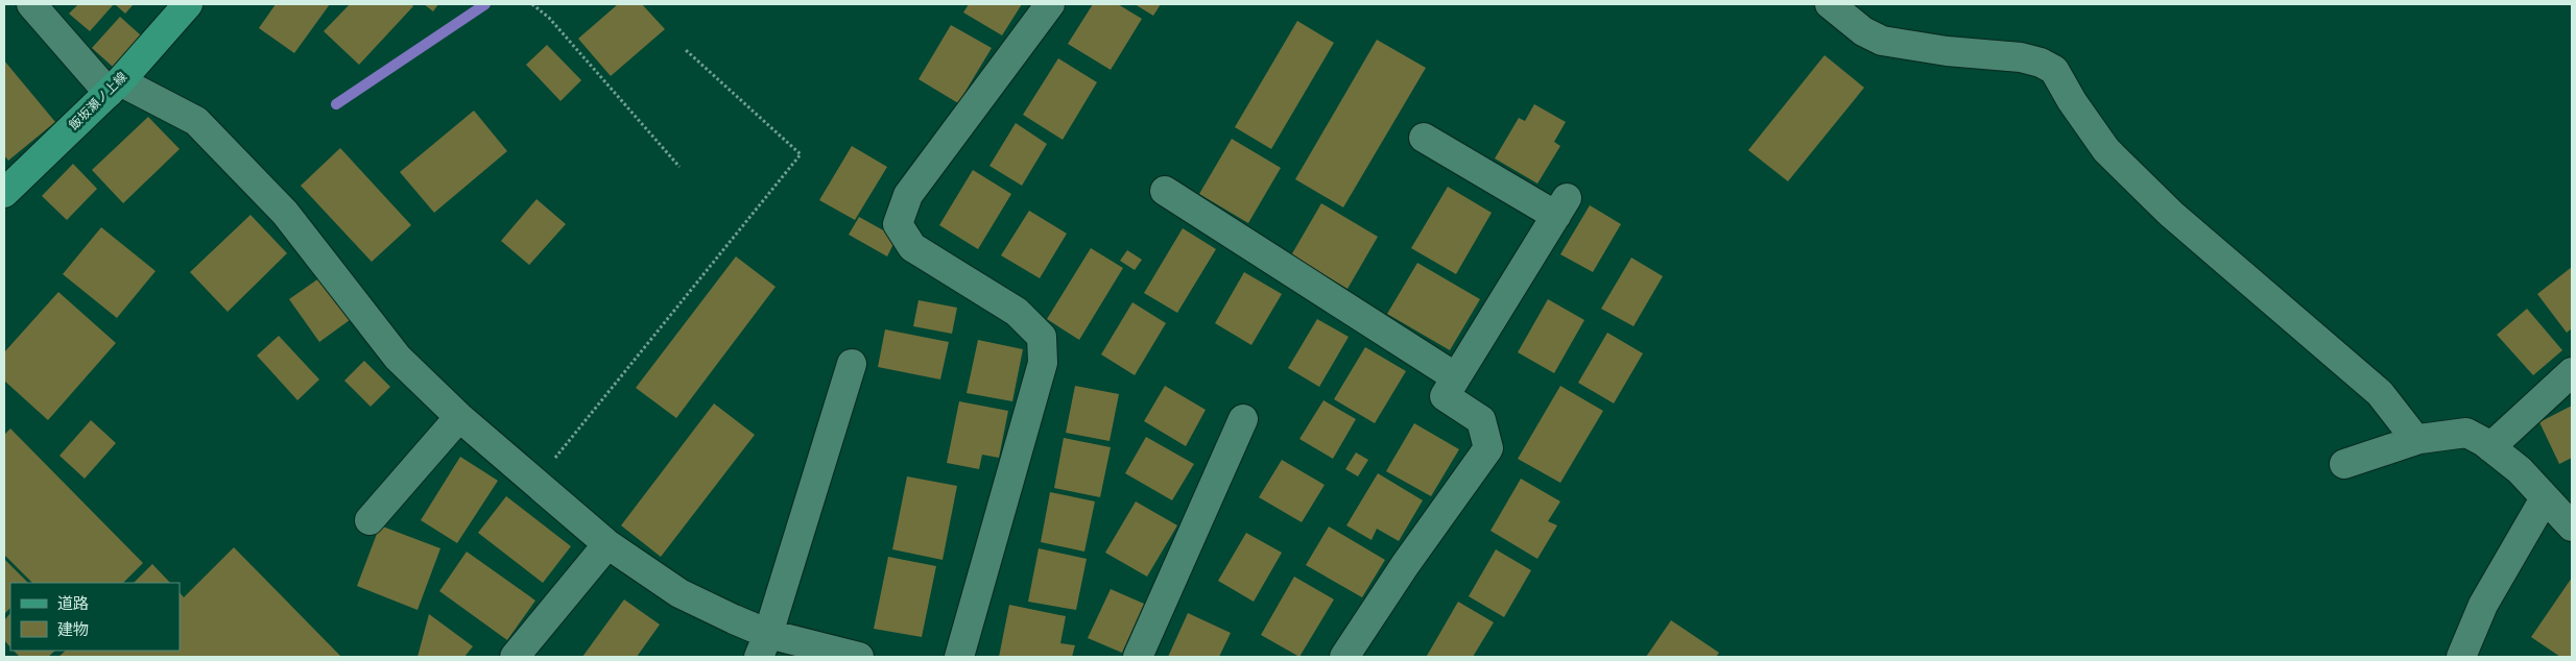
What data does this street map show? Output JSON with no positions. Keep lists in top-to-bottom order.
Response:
{
  "streets": {
    "main road": ["飯坂瀬ノ上線"]
  },
  "legend": ["道路", "建物"]
}
